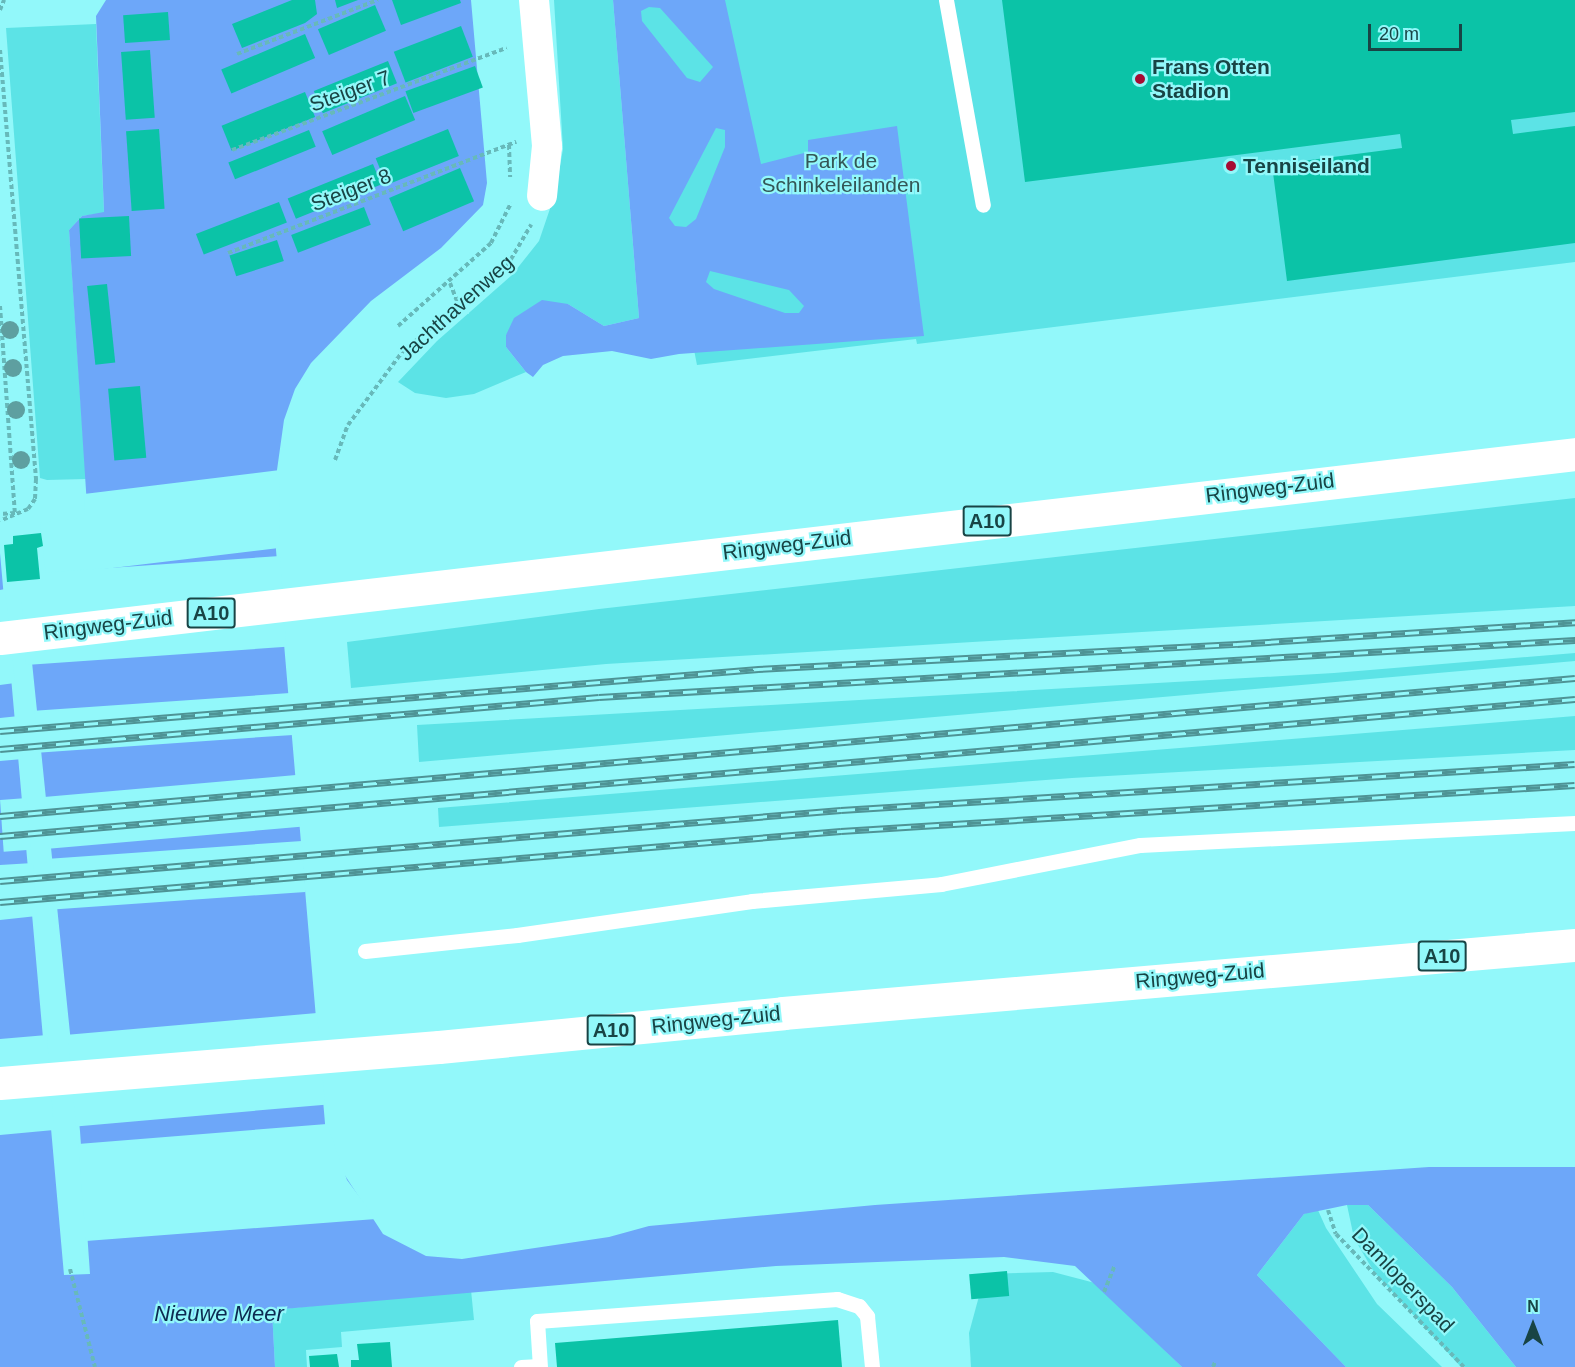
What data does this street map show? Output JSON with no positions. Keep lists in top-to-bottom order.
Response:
{
  "streets": {
    "highway": ["Ringweg-Zuid", "A10"],
    "path": [
      "Steiger 7",
      "Steiger 8",
      "Jachthavenweg",
      "Damloperspad"
    ]
  },
  "water": ["Nieuwe Meer"],
  "parks": ["Park de Schinkeleilanden"],
  "places": ["Frans Otten Stadion", "Tenniseiland"],
  "scale_bar": "20 m",
  "north": "top"
}
